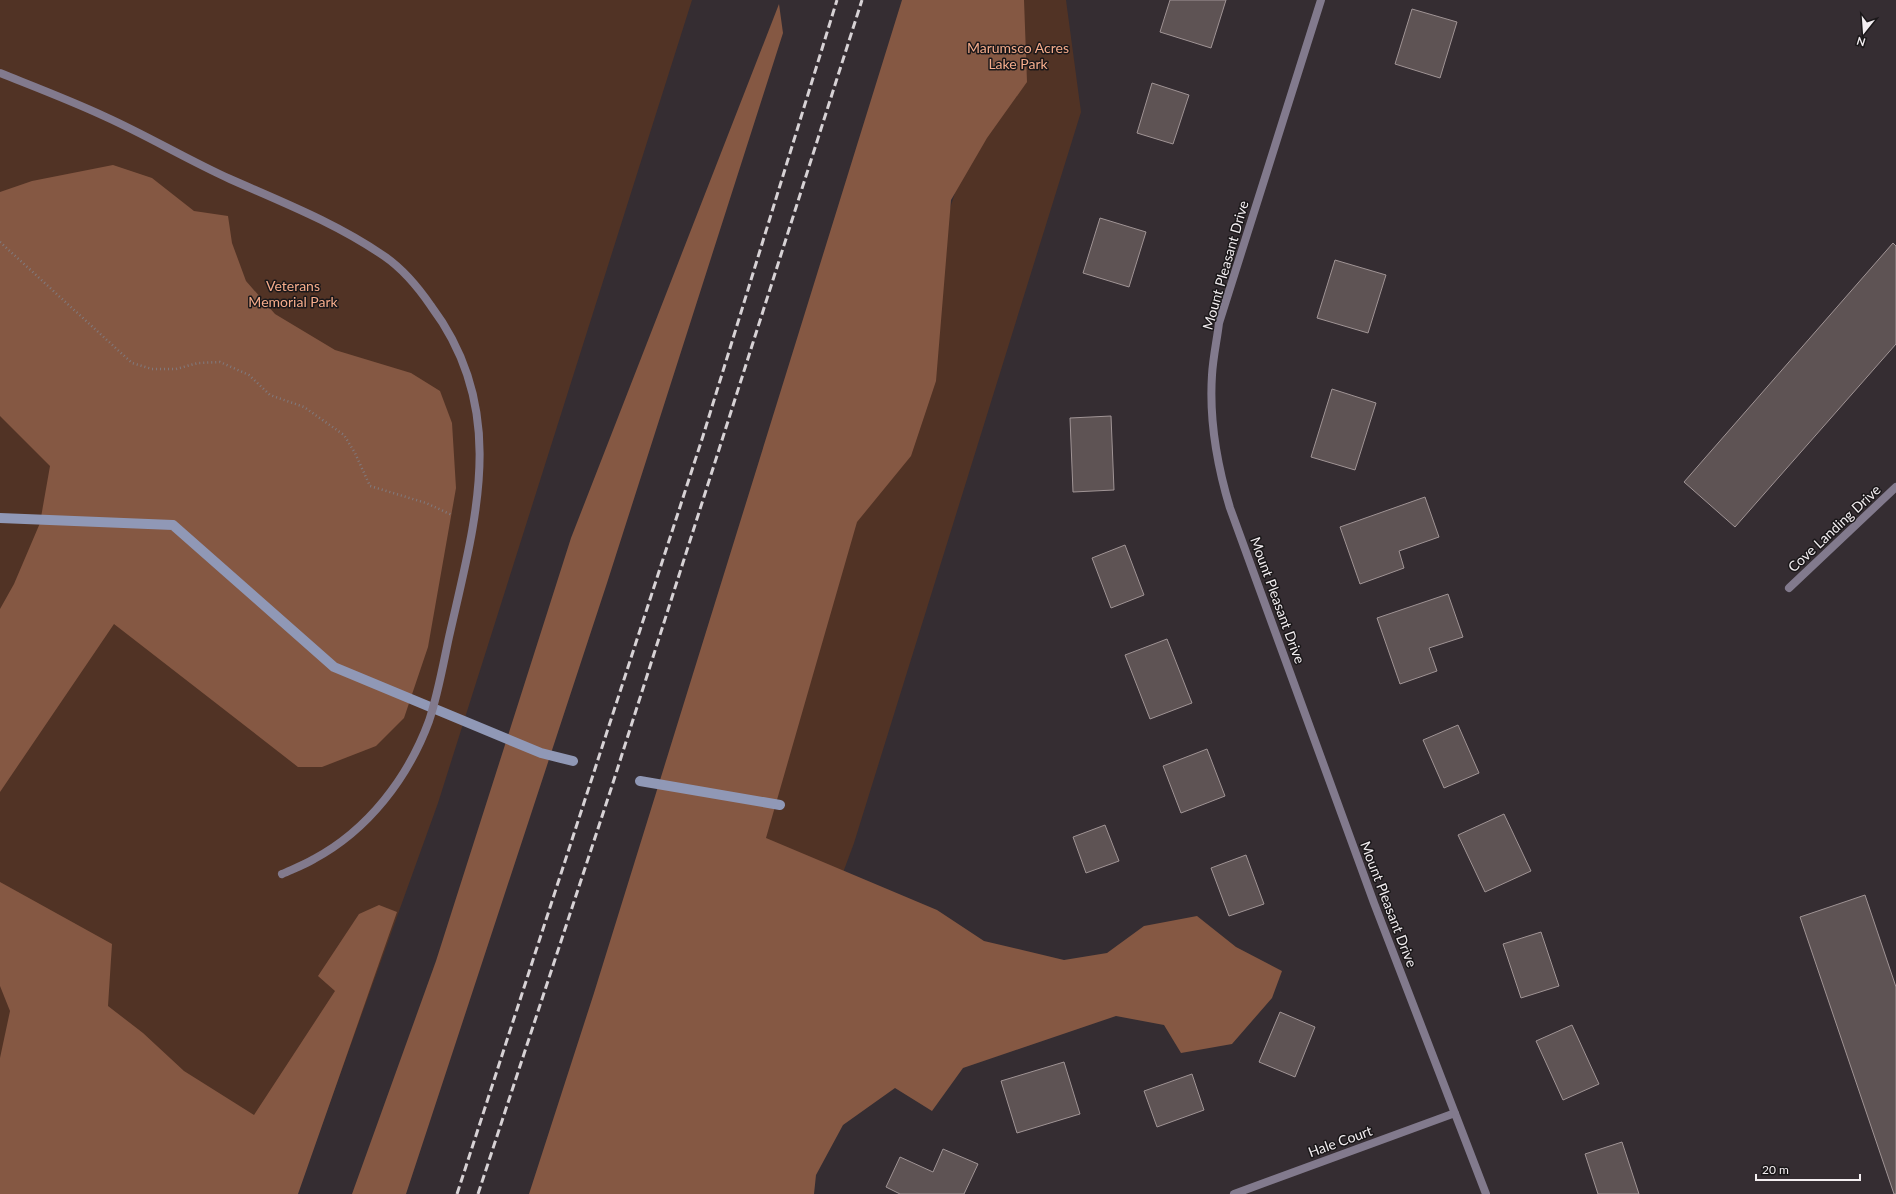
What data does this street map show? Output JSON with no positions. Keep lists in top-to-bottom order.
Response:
{
  "streets": {
    "street": ["Mount Pleasant Drive", "Cove Landing Drive", "Hale Court"]
  },
  "crossings": [
    ["Mount Pleasant Drive", "Hale Court"]
  ],
  "parks": ["Marumsco Acres Lake Park", "Veterans Memorial Park"],
  "scale_bar": "20 m",
  "north": "bottom"
}
